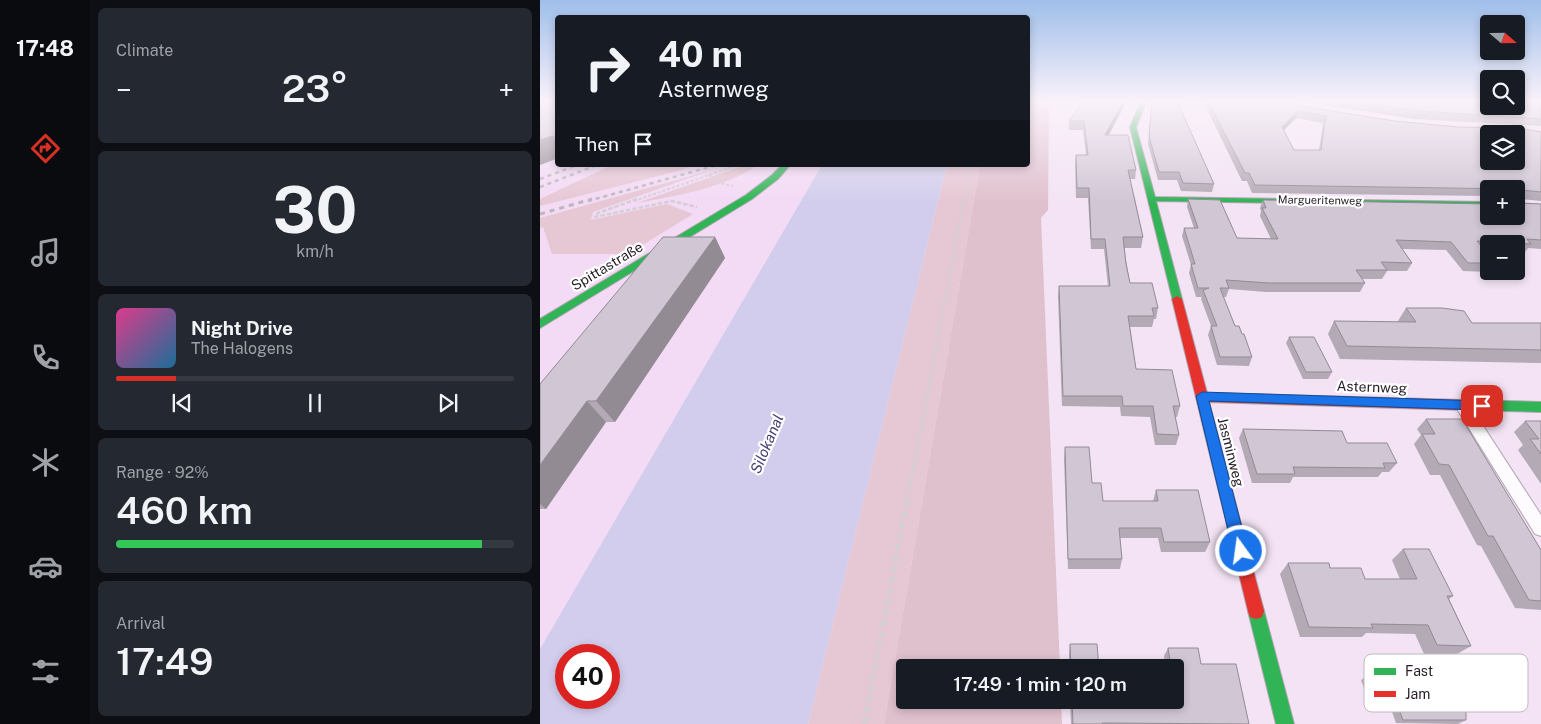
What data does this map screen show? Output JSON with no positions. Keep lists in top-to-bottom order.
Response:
{
  "streets": {
    "street": [
      "Margueritenweg",
      "Spittastraße",
      "Asternweg",
      "Jasminweg"
    ]
  },
  "crossings": [
    ["Margueritenweg", "Jasminweg"],
    ["Asternweg", "Jasminweg"]
  ],
  "water": ["Silokanal"],
  "legend": ["Fast", "Jam"],
  "north": "right",
  "page": {
    "tabs": "17:48",
    "tile": [
      "Climate",
      ["30", "km/h"],
      ["Range · 92%", "460 km"],
      ["Arrival", "17:49"]
    ],
    "map_buttons": ["+", "−"],
    "turn": ["40 m", "Asternweg"],
    "heat": ["−", "23°", "+"],
    "then": "Then",
    "song": ["Night Drive", "The Halogens"],
    "limit": "40",
    "trip": "17:49 · 1 min · 120 m"
  }
}
